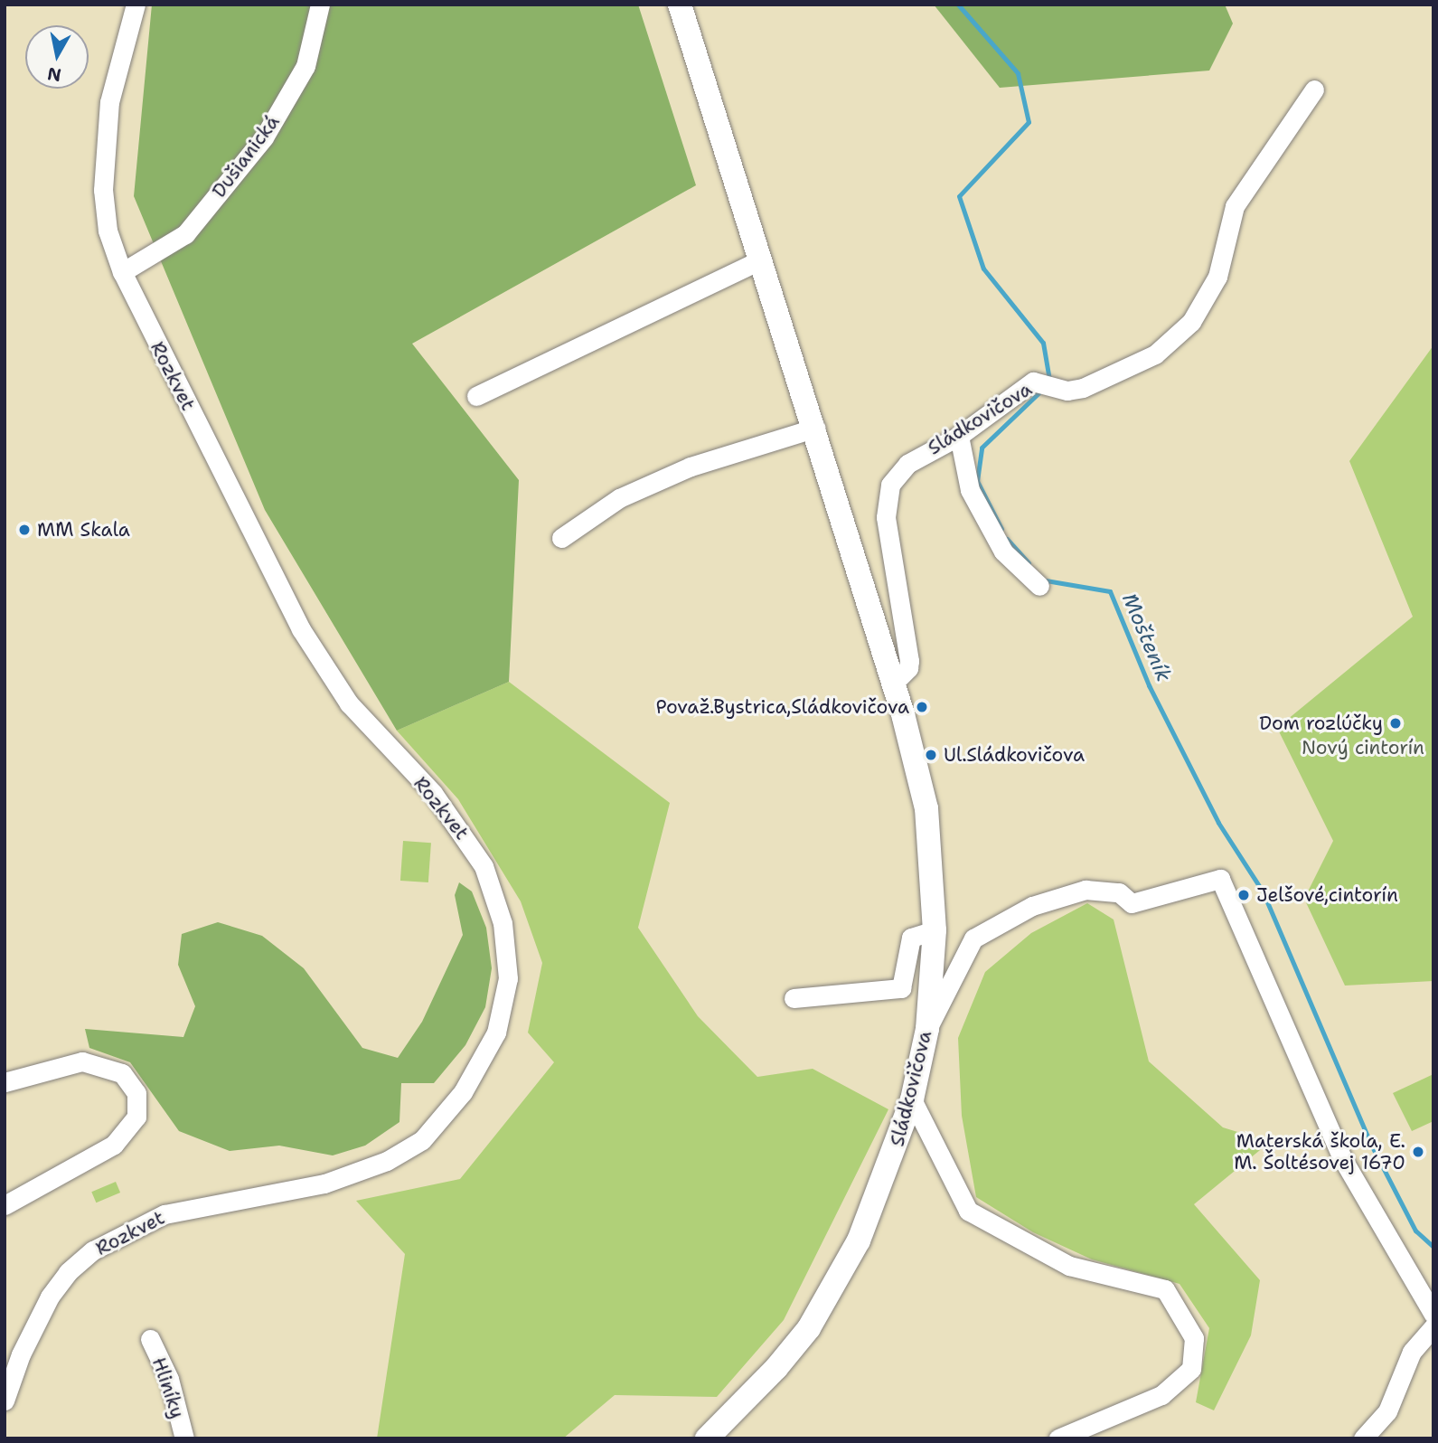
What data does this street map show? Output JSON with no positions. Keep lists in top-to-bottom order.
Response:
{
  "streets": {
    "main road": ["Sládkovičova"],
    "street": ["Dušianická", "Rozkvet", "Hliníky"]
  },
  "crossings": [
    ["Dušianická", "Rozkvet"]
  ],
  "water": ["Mošteník"],
  "parks": ["Nový cintorín"],
  "places": [
    "MM Skala",
    "Považ.Bystrica,Sládkovičova",
    "Dom rozlúčky",
    "Ul.Sládkovičova",
    "Jelšové,cintorín",
    "Materská škola, E. M. Šoltésovej 1670"
  ],
  "north": "bottom"
}
